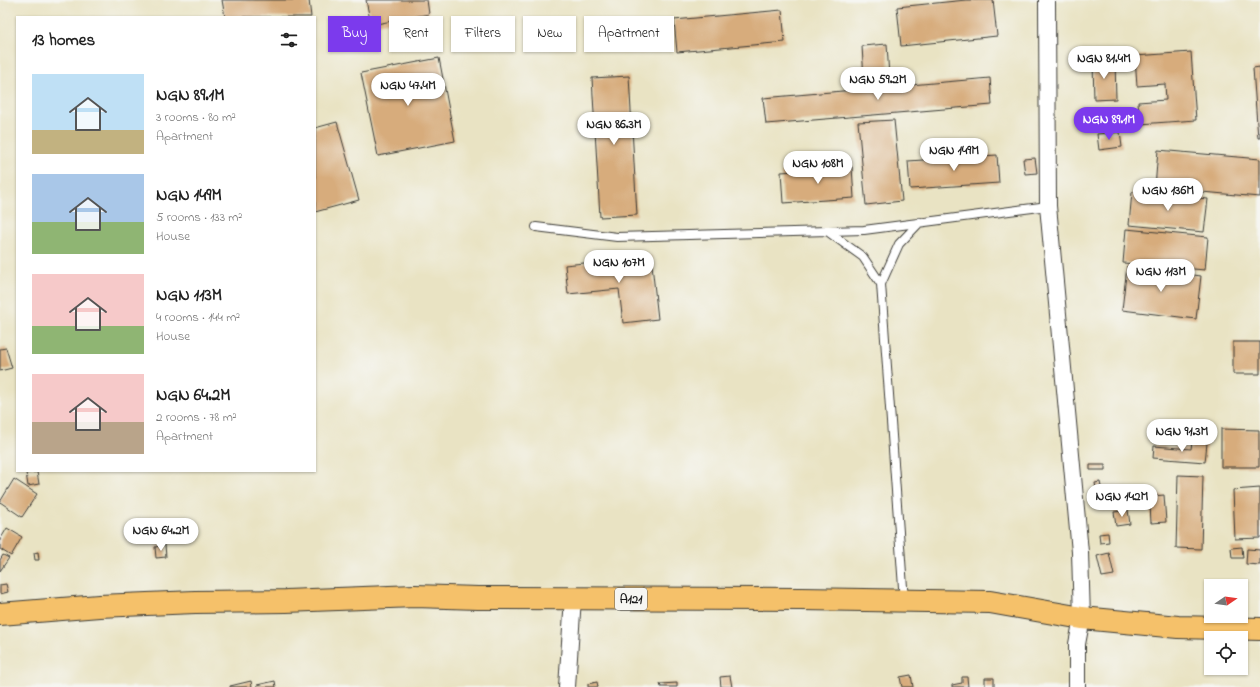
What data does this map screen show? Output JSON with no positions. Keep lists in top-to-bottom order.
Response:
{
  "streets": {
    "main road": ["A121"]
  },
  "north": "right",
  "page": {
    "chip": [
      "Buy",
      "Rent",
      "Filters",
      "New",
      "Apartment"
    ],
    "heading": "13 homes",
    "price": [
      "NGN 81.4M",
      "NGN 59.2M",
      "NGN 47.4M",
      "NGN 89.1M",
      "NGN 86.3M",
      "NGN 149M",
      "NGN 108M",
      "NGN 136M",
      "NGN 107M",
      "NGN 113M",
      "NGN 91.3M",
      "NGN 142M",
      "NGN 64.2M"
    ],
    "list": [
      {
        "name": "NGN 89.1M",
        "note": "3 rooms · 80 m² · Apartment"
      },
      {
        "name": "NGN 149M",
        "note": "5 rooms · 133 m² · House"
      },
      {
        "name": "NGN 113M",
        "note": "4 rooms · 144 m² · House"
      },
      {
        "name": "NGN 64.2M",
        "note": "2 rooms · 78 m² · Apartment"
      }
    ]
  }
}
